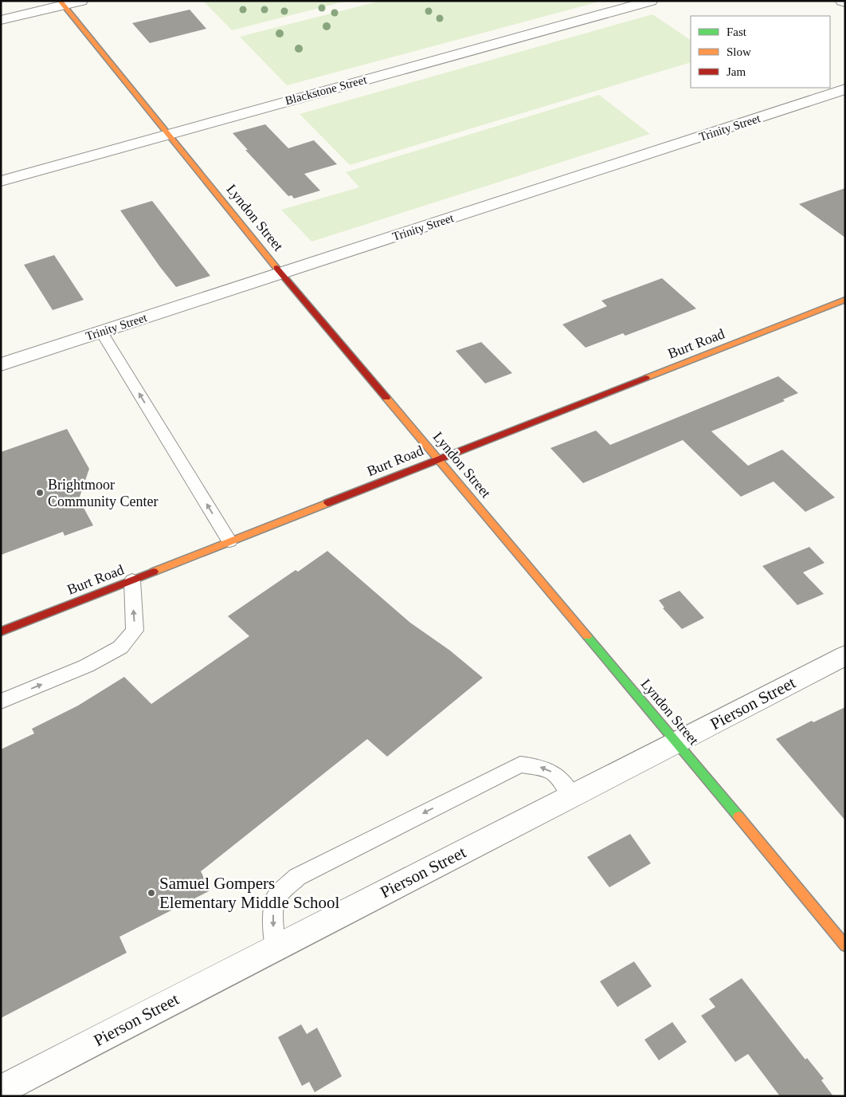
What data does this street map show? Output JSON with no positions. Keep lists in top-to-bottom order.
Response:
{
  "streets": {
    "street": [
      "Blackstone Street",
      "Trinity Street",
      "Lyndon Street",
      "Burt Road",
      "Pierson Street"
    ]
  },
  "crossings": [
    ["Blackstone Street", "Lyndon Street"],
    ["Trinity Street", "Lyndon Street"],
    ["Lyndon Street", "Burt Road"],
    ["Lyndon Street", "Pierson Street"]
  ],
  "places": ["Brightmoor Community Center", "Samuel Gompers Elementary Middle School"],
  "legend": ["Fast", "Slow", "Jam"]
}
